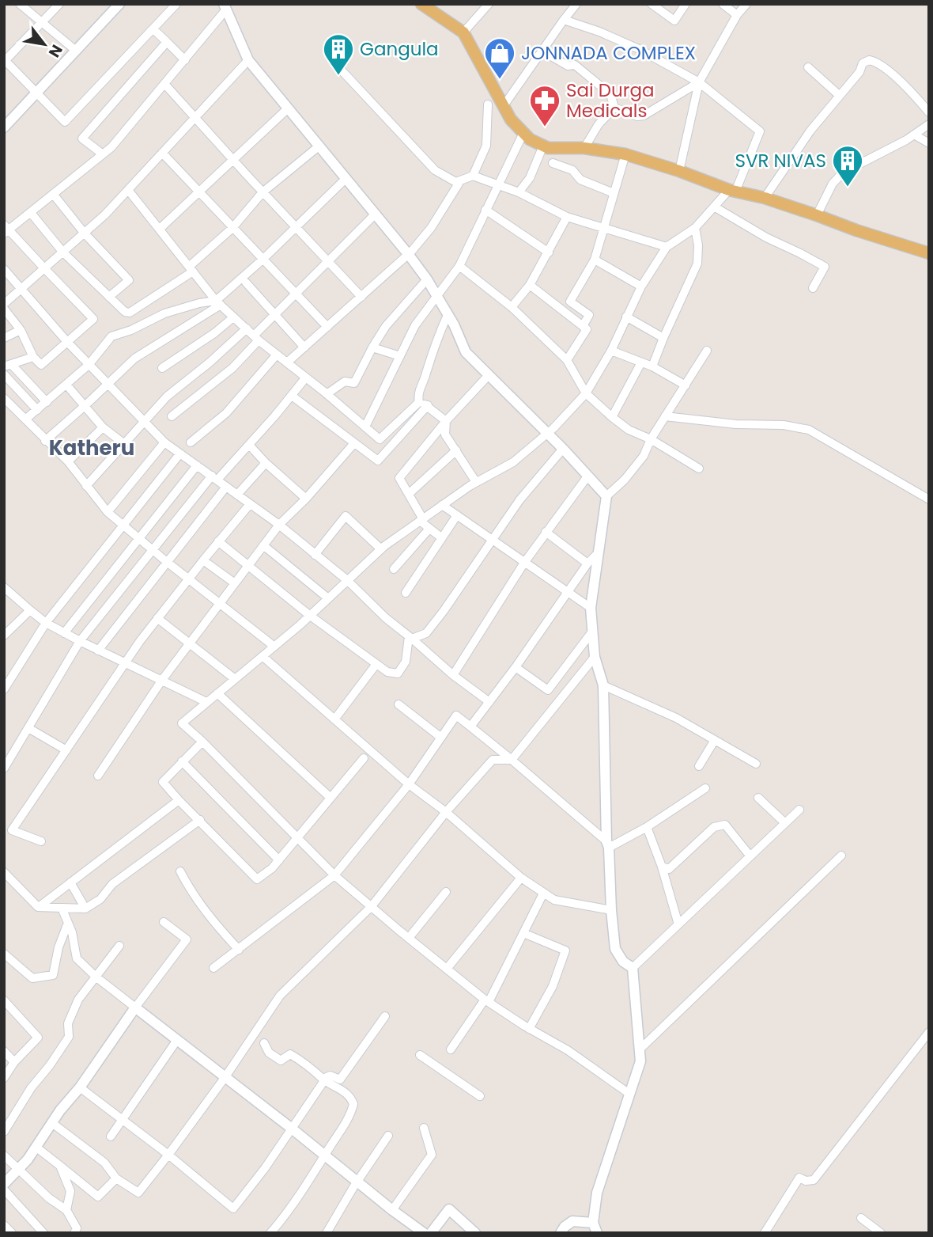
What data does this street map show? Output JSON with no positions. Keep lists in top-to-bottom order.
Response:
{
  "districts": ["Katheru"],
  "places": {
    "building": ["Gangula", "SVR NIVAS"],
    "shop": ["JONNADA COMPLEX"],
    "pharmacy": ["Sai Durga Medicals"]
  },
  "north": "bottom right"
}
